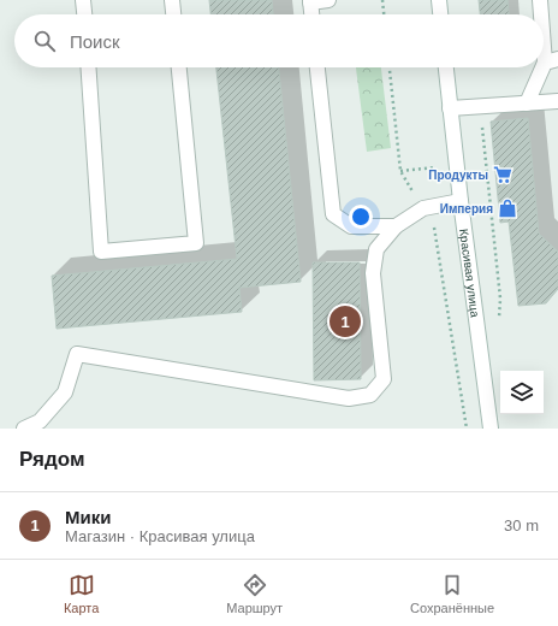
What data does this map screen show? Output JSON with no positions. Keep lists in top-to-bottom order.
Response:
{
  "streets": {
    "main road": ["Красивая улица"]
  },
  "places": {
    "supermarket": ["Продукты"],
    "shop": ["Империя"]
  },
  "page": {
    "search": "Поиск",
    "pins": "1",
    "heading": "Рядом",
    "list": [
      {
        "mark": "1",
        "name": "Мики",
        "note": "Магазин · Красивая улица",
        "value": "30 m"
      }
    ],
    "nav": ["Карта", "Маршрут", "Сохранённые"]
  }
}
